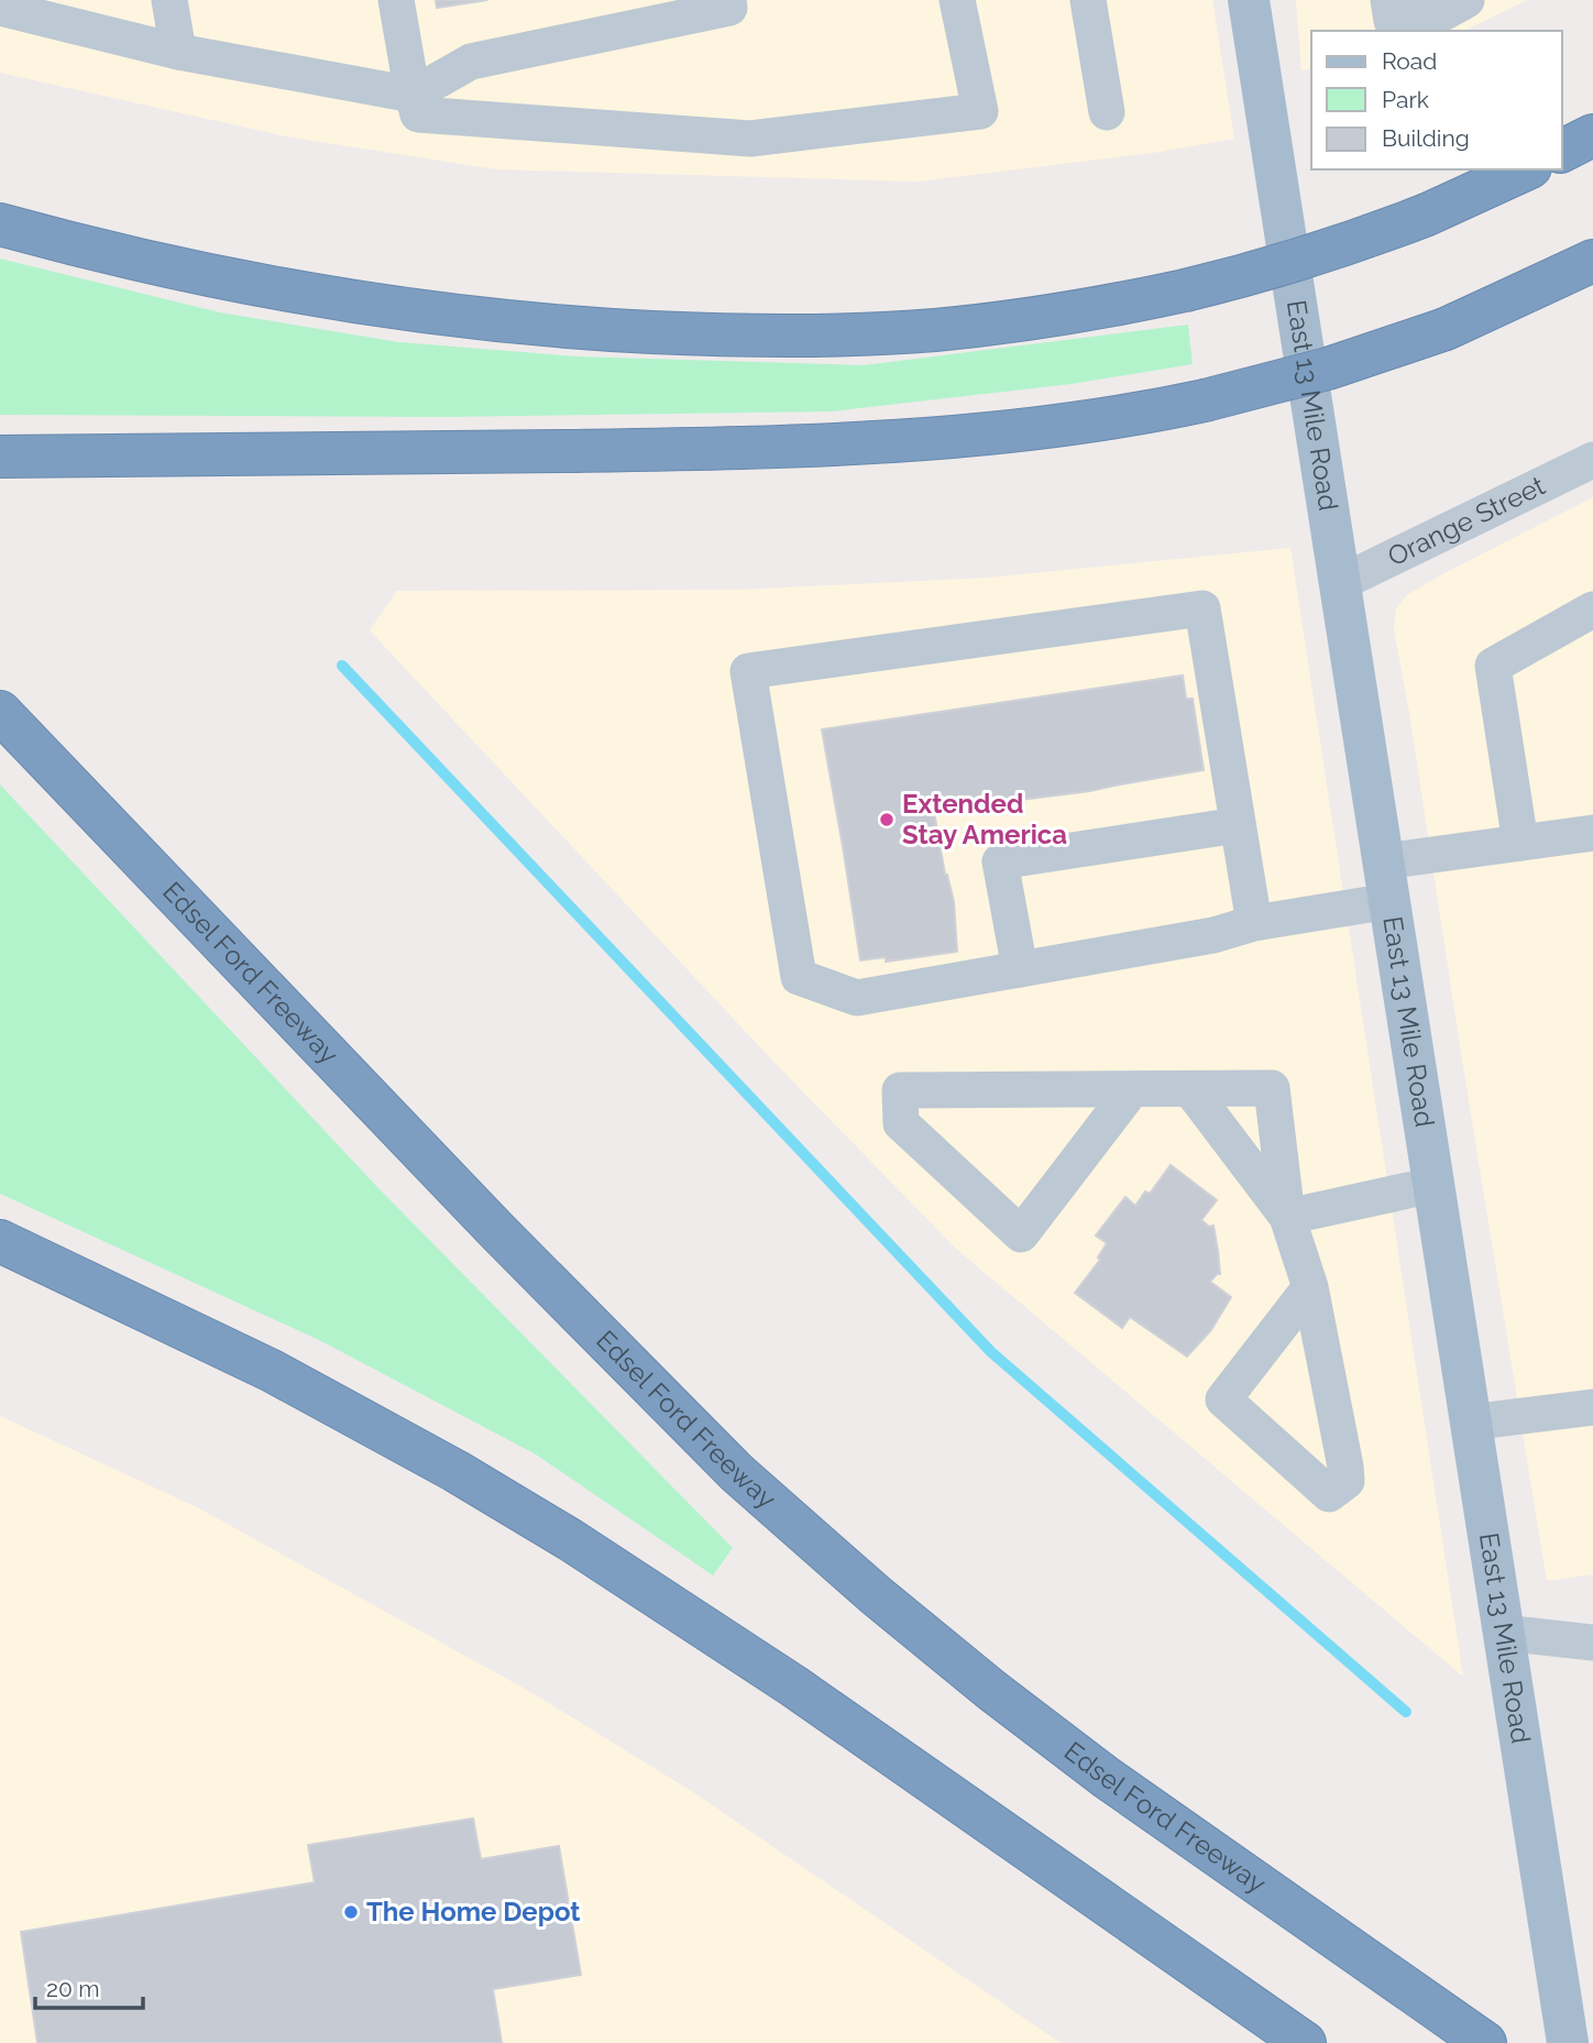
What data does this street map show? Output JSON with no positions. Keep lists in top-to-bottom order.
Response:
{
  "streets": {
    "highway": ["Edsel Ford Freeway"],
    "main road": ["East 13 Mile Road"],
    "street": ["Orange Street"]
  },
  "crossings": [
    ["East 13 Mile Road", "Orange Street"]
  ],
  "places": ["Extended Stay America", "The Home Depot"],
  "legend": ["Road", "Park", "Building"],
  "scale_bar": "20 m"
}
